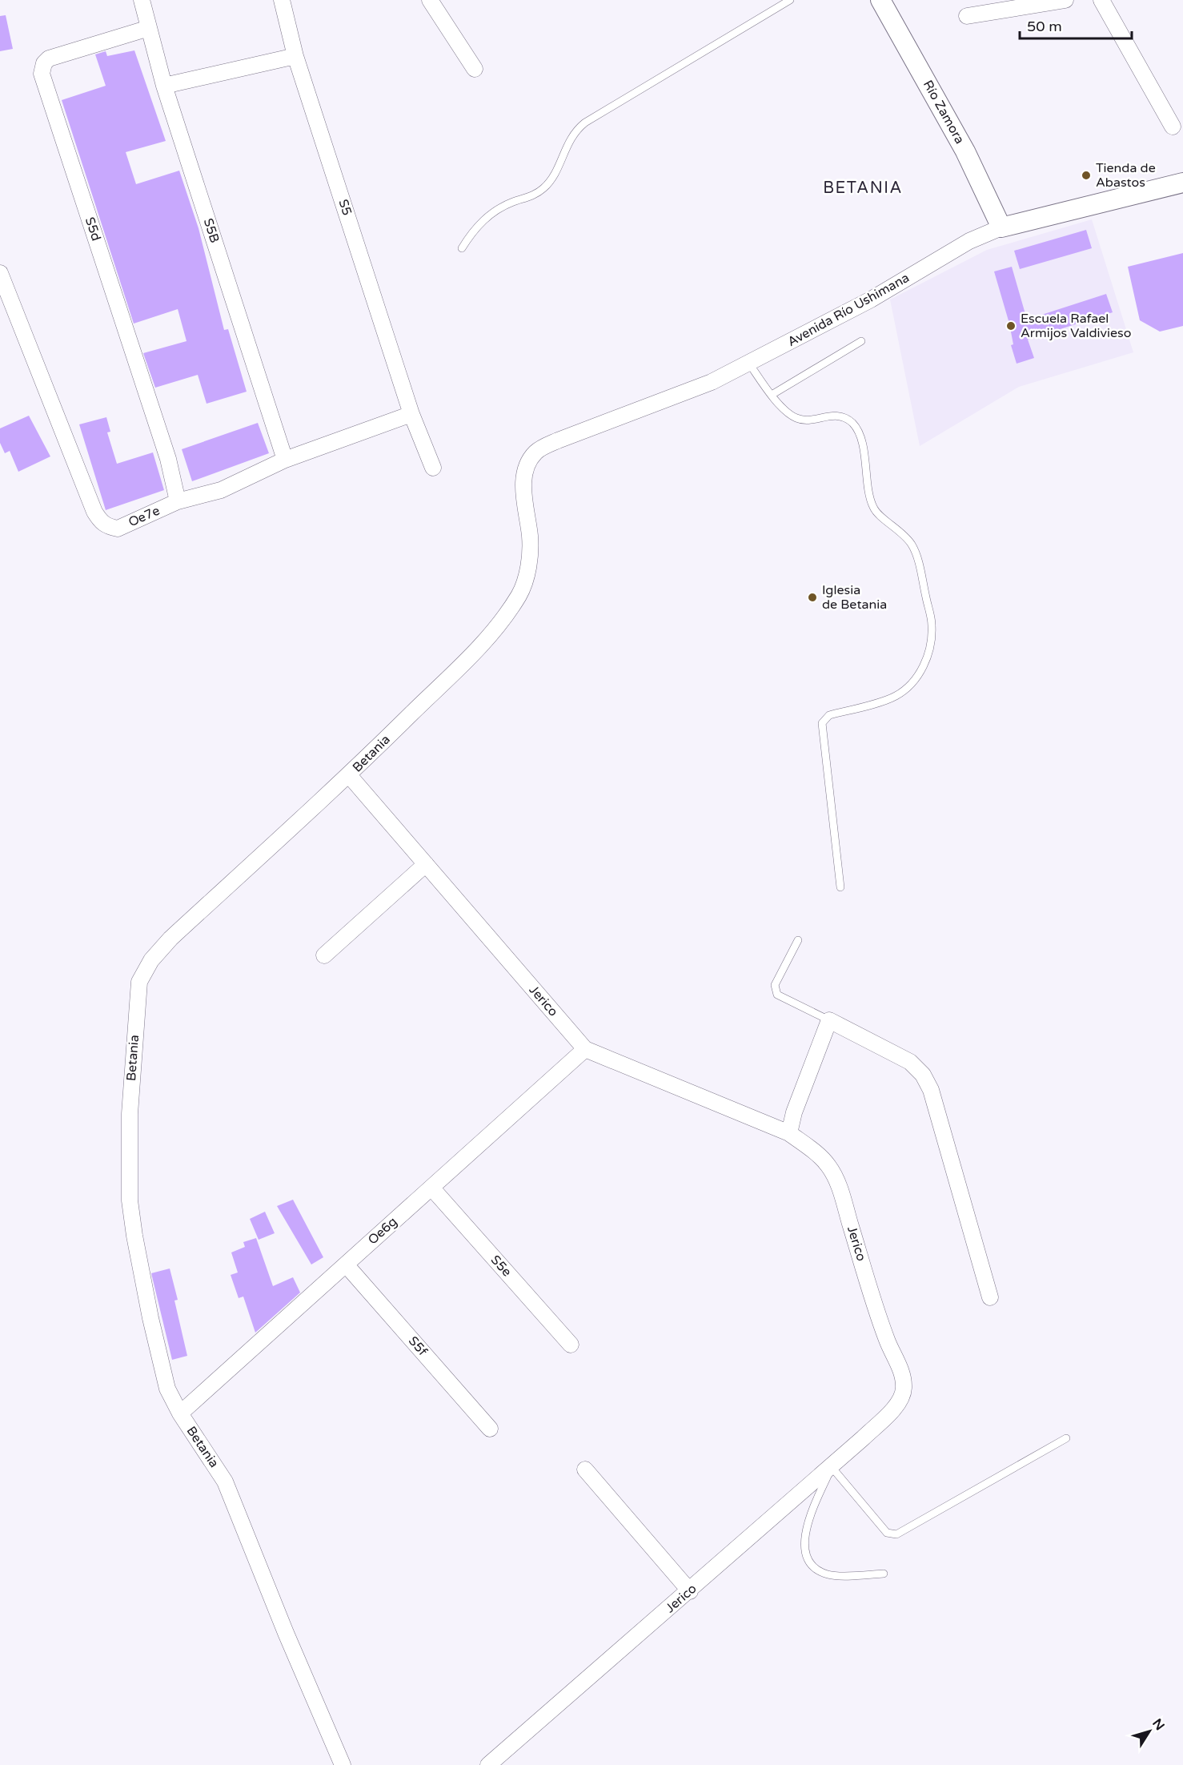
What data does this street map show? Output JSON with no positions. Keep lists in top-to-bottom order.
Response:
{
  "streets": {
    "street": [
      "Río Zamora",
      "S5",
      "S5d",
      "S5B",
      "Avenida Río Ushimana",
      "Oe7e",
      "Betania",
      "Jerico",
      "Oe6g",
      "S5e",
      "S5f"
    ]
  },
  "crossings": [
    ["Río Zamora", "Avenida Río Ushimana"],
    ["S5", "Oe7e"],
    ["S5d", "S5B"],
    ["S5d", "Oe7e"],
    ["S5B", "Oe7e"],
    ["Avenida Río Ushimana", "Betania"],
    ["Betania", "Jerico"],
    ["Betania", "Oe6g"],
    ["Jerico", "Oe6g"],
    ["Oe6g", "S5e"],
    ["Oe6g", "S5f"]
  ],
  "districts": ["BETANIA"],
  "places": ["Tienda de Abastos", "Escuela Rafael Armijos Valdivieso", "Iglesia de Betania"],
  "scale_bar": "50 m",
  "north": "top right"
}
